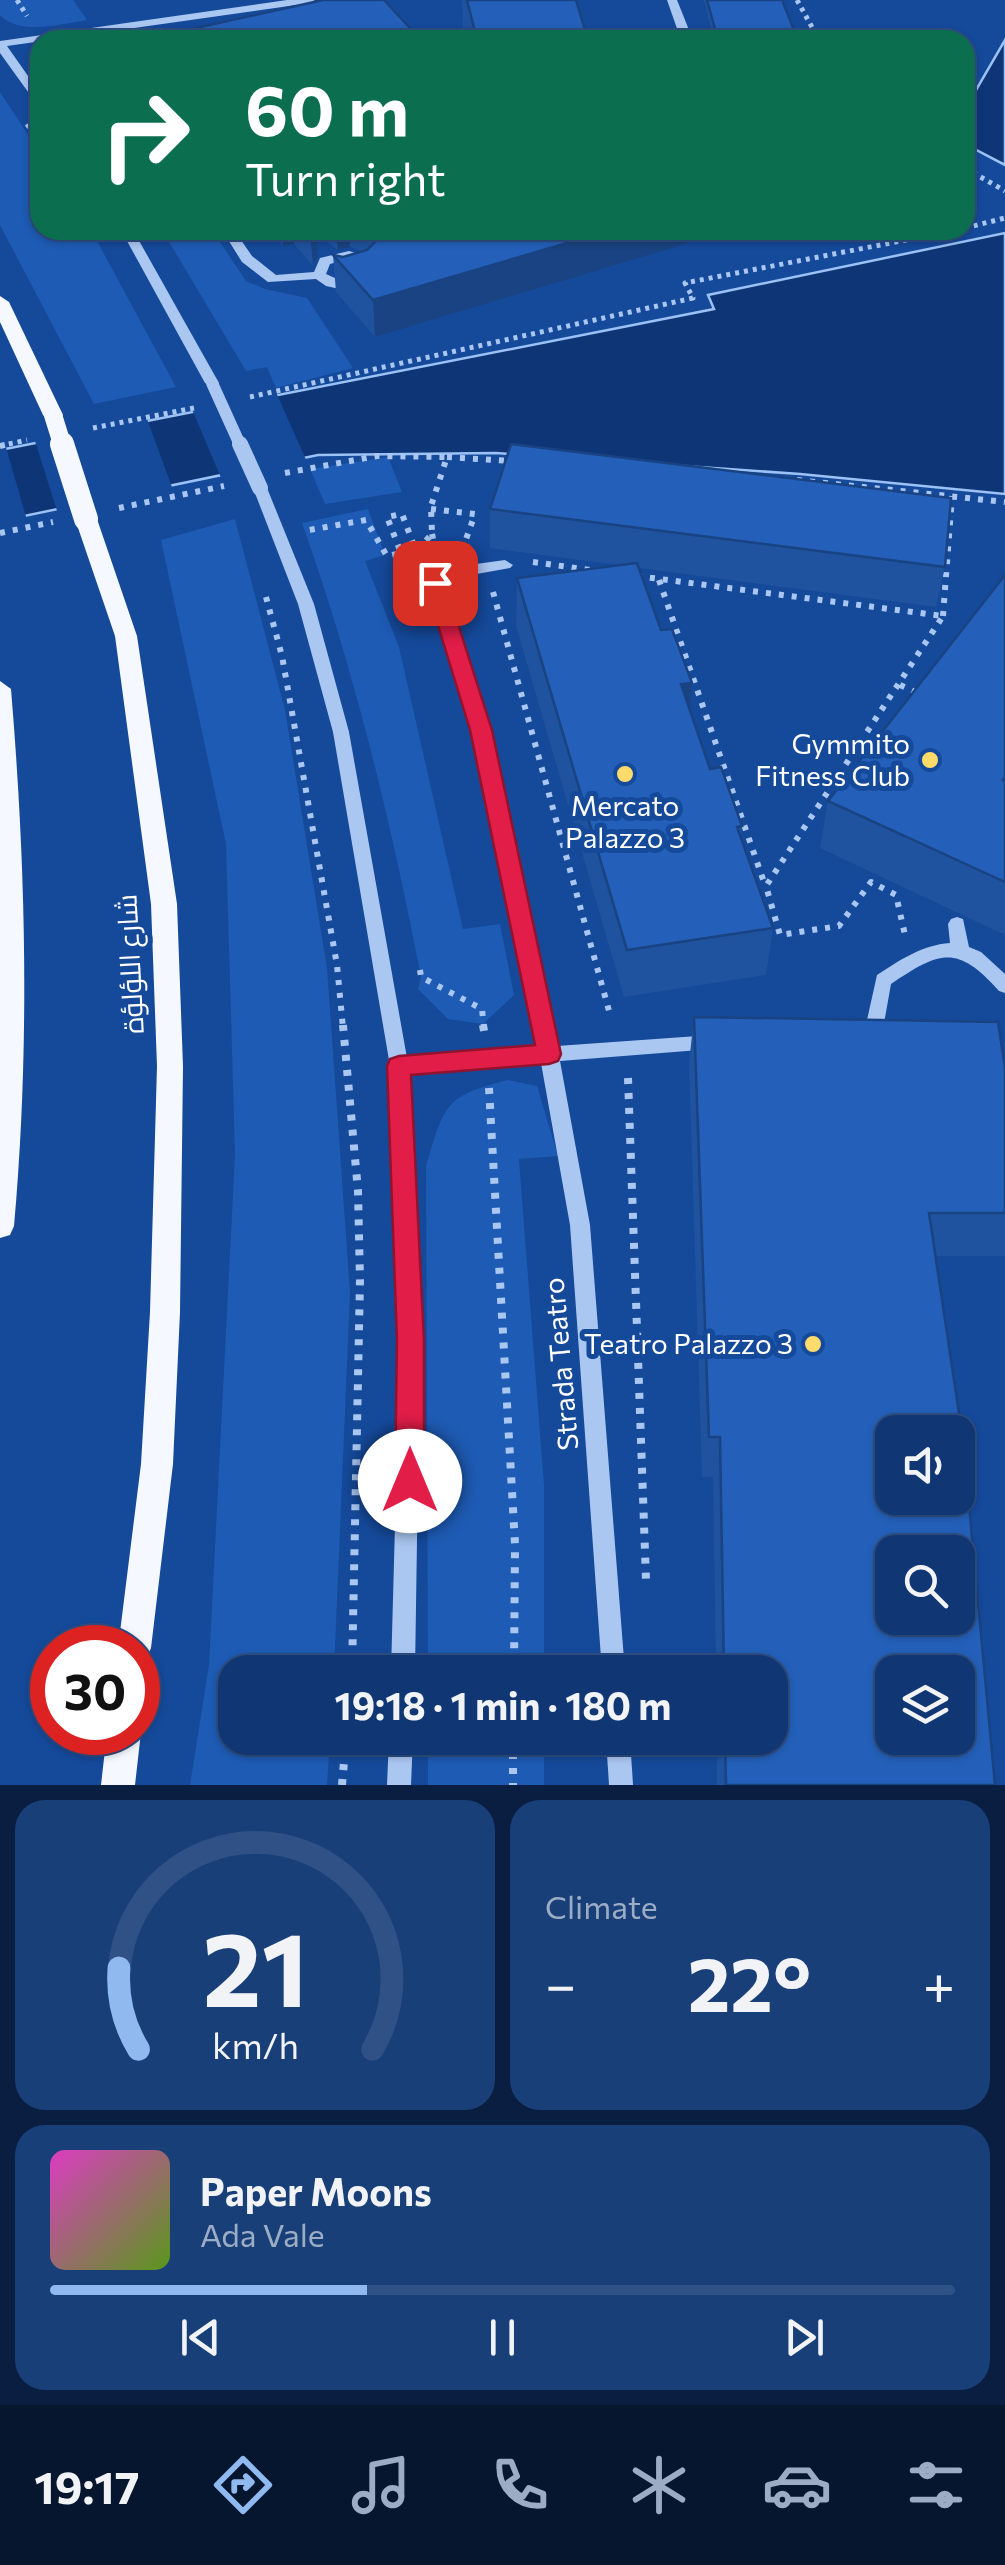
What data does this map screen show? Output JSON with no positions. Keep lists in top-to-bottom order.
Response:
{
  "streets": {
    "main road": ["شارع اللؤلؤة"],
    "street": ["Strada Teatro"]
  },
  "places": ["Gymmito Fitness Club", "Mercato Palazzo 3", "Teatro Palazzo 3"],
  "page": {
    "turn": ["60 m", "Turn right"],
    "limit": "30",
    "trip": "19:18 · 1 min · 180 m",
    "tile": "Climate",
    "heat": ["−", "22°", "+"],
    "song": ["Paper Moons", "Ada Vale"],
    "tabs": "19:17",
    "gauge": ["21", "km/h"]
  }
}
